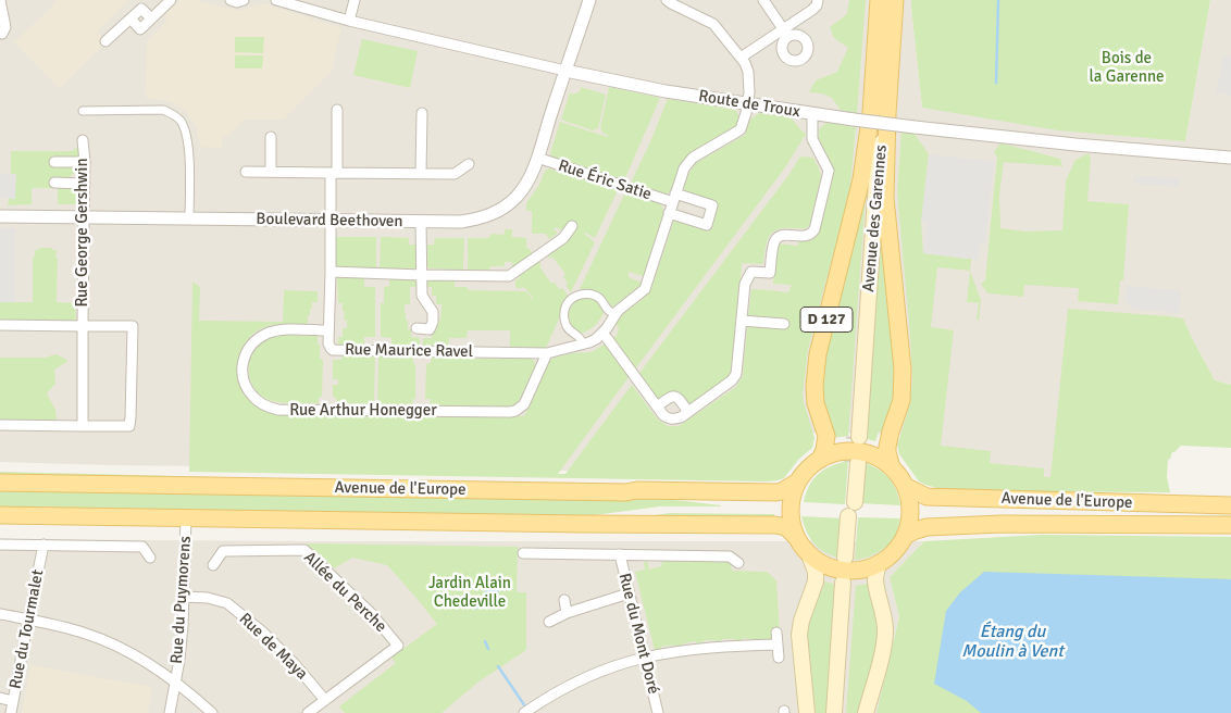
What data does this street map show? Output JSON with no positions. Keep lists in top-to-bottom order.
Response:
{
  "streets": {
    "main road": ["Avenue des Garennes", "D 127", "Avenue de l'Europe"],
    "street": [
      "Route de Troux",
      "Rue Éric Satie",
      "Boulevard Beethoven",
      "Rue George Gershwin",
      "Rue Maurice Ravel",
      "Rue Arthur Honegger",
      "Allée du Perche",
      "Rue du Puymorens",
      "Rue du Tourmalet",
      "Rue du Mont Doré",
      "Rue de Maya"
    ]
  },
  "crossings": [
    ["Route de Troux", "Boulevard Beethoven"],
    ["Route de Troux", "Rue Maurice Ravel"],
    ["Rue Éric Satie", "Boulevard Beethoven"],
    ["Rue Éric Satie", "Rue Maurice Ravel"],
    ["Avenue des Garennes", "D 127"],
    ["Boulevard Beethoven", "Rue George Gershwin"],
    ["Boulevard Beethoven", "Rue Maurice Ravel"],
    ["D 127", "Avenue de l'Europe"],
    ["Rue Maurice Ravel", "Rue Arthur Honegger"],
    ["Avenue de l'Europe", "Rue du Puymorens"],
    ["Allée du Perche", "Rue de Maya"],
    ["Rue du Puymorens", "Rue de Maya"]
  ],
  "water": ["Étang du Moulin à Vent"],
  "parks": ["Bois de la Garenne", "Jardin Alain Chedeville"]
}
